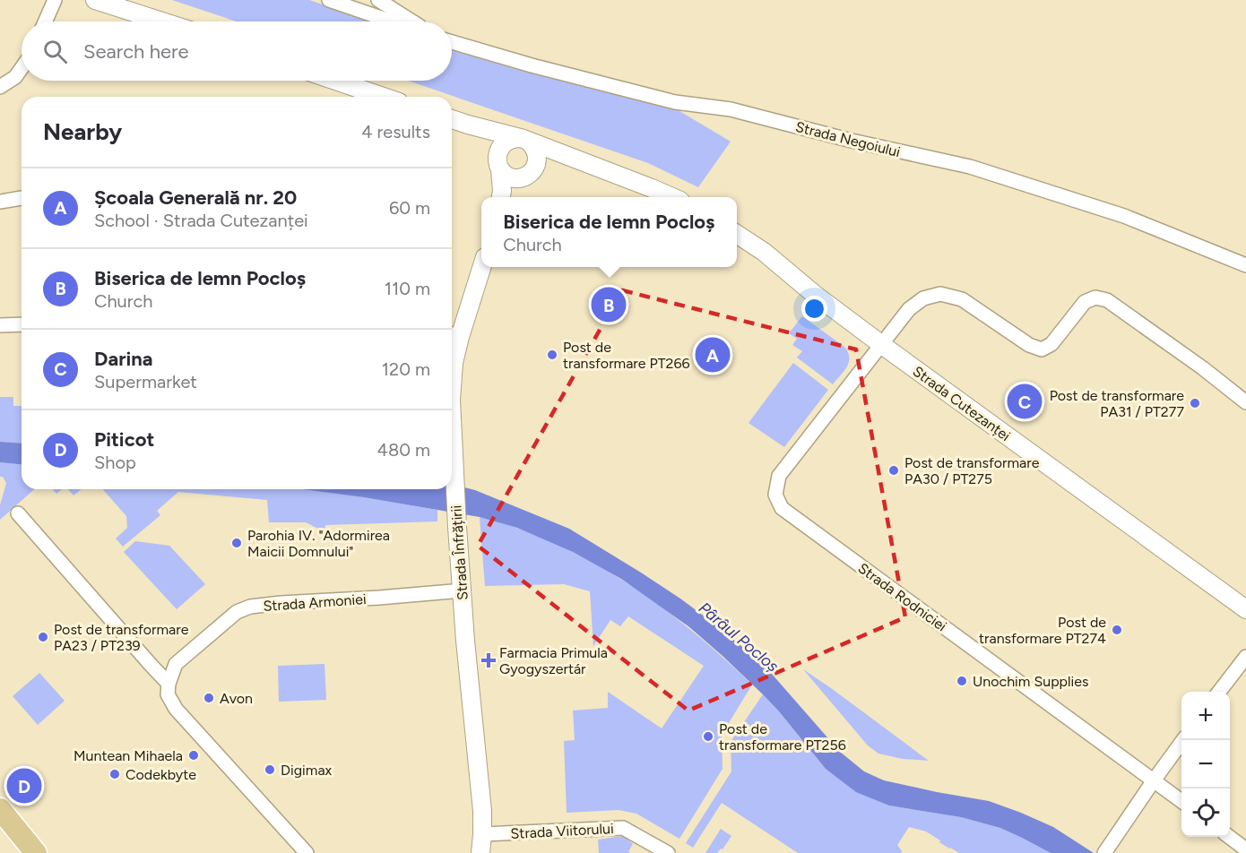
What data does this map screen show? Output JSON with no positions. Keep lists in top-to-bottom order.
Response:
{
  "streets": {
    "street": [
      "Strada Negoiului",
      "Strada Cutezanței",
      "Strada Înfrățirii",
      "Strada Rodniciei",
      "Strada Armoniei",
      "Strada Viitorului"
    ]
  },
  "crossings": [
    ["Strada Cutezanței", "Strada Rodniciei"],
    ["Strada Înfrățirii", "Strada Armoniei"],
    ["Strada Înfrățirii", "Strada Viitorului"]
  ],
  "water": ["Pârâul Pocloș"],
  "places": {
    "other": [
      "Post de transformare PT266",
      "Post de transformare PA31 / PT277",
      "Post de transformare PA30 / PT275",
      "Parohia IV. \"Adormirea Maicii Domnului\"",
      "Post de transformare PT274",
      "Post de transformare PA23 / PT239",
      "Unochim Supplies",
      "Avon",
      "Post de transformare PT256",
      "Muntean Mihaela",
      "Digimax",
      "Codekbyte"
    ],
    "health": ["Farmacia Primula Gyogyszertár"]
  },
  "page": {
    "search": "Search here",
    "heading": ["Nearby", "4 results"],
    "list": [
      {
        "mark": "A",
        "name": "Școala Generală nr. 20",
        "note": "School · Strada Cutezanței",
        "value": "60 m"
      },
      {
        "mark": "B",
        "name": "Biserica de lemn Pocloș",
        "note": "Church",
        "value": "110 m"
      },
      {
        "mark": "C",
        "name": "Darina",
        "note": "Supermarket",
        "value": "120 m"
      },
      {
        "mark": "D",
        "name": "Piticot",
        "note": "Shop",
        "value": "480 m"
      }
    ],
    "popup": ["Biserica de lemn Pocloș", "Church"],
    "pins": [
      "B",
      "A",
      "C",
      "D"
    ],
    "map_buttons": ["+", "−"]
  }
}
